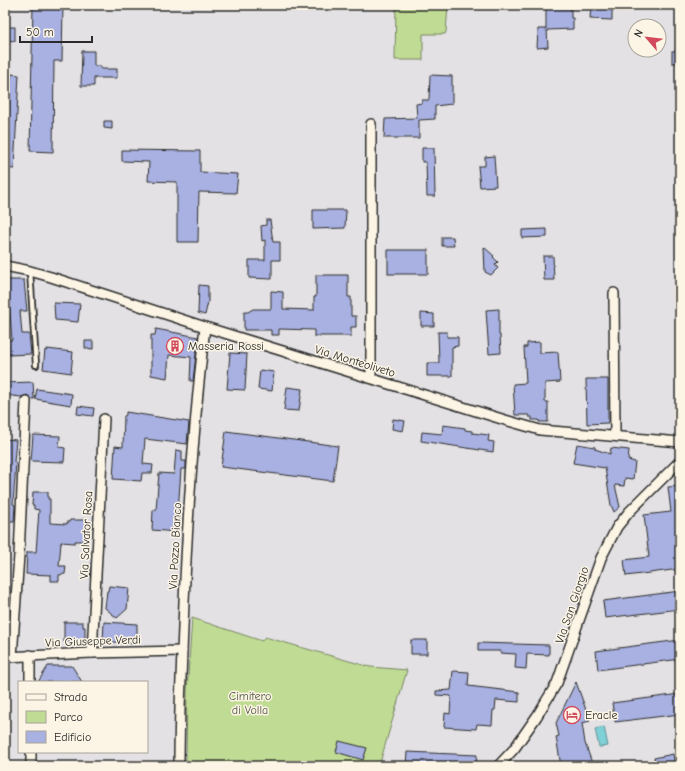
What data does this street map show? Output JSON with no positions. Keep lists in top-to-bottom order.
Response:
{
  "streets": {
    "street": [
      "Via Monteoliveto",
      "Via Salvator Rosa",
      "Via Pozzo Bianco",
      "Via San Giorgio",
      "Via Giuseppe Verdi"
    ]
  },
  "crossings": [
    ["Via Monteoliveto", "Via Pozzo Bianco"],
    ["Via Salvator Rosa", "Via Giuseppe Verdi"],
    ["Via Pozzo Bianco", "Via Giuseppe Verdi"]
  ],
  "parks": ["Cimitero di Volla"],
  "places": {
    "building": ["Masseria Rossi"],
    "hotel": ["Eracle"]
  },
  "legend": ["Strada", "Parco", "Edificio"],
  "scale_bar": "50 m",
  "north": "top left"
}
